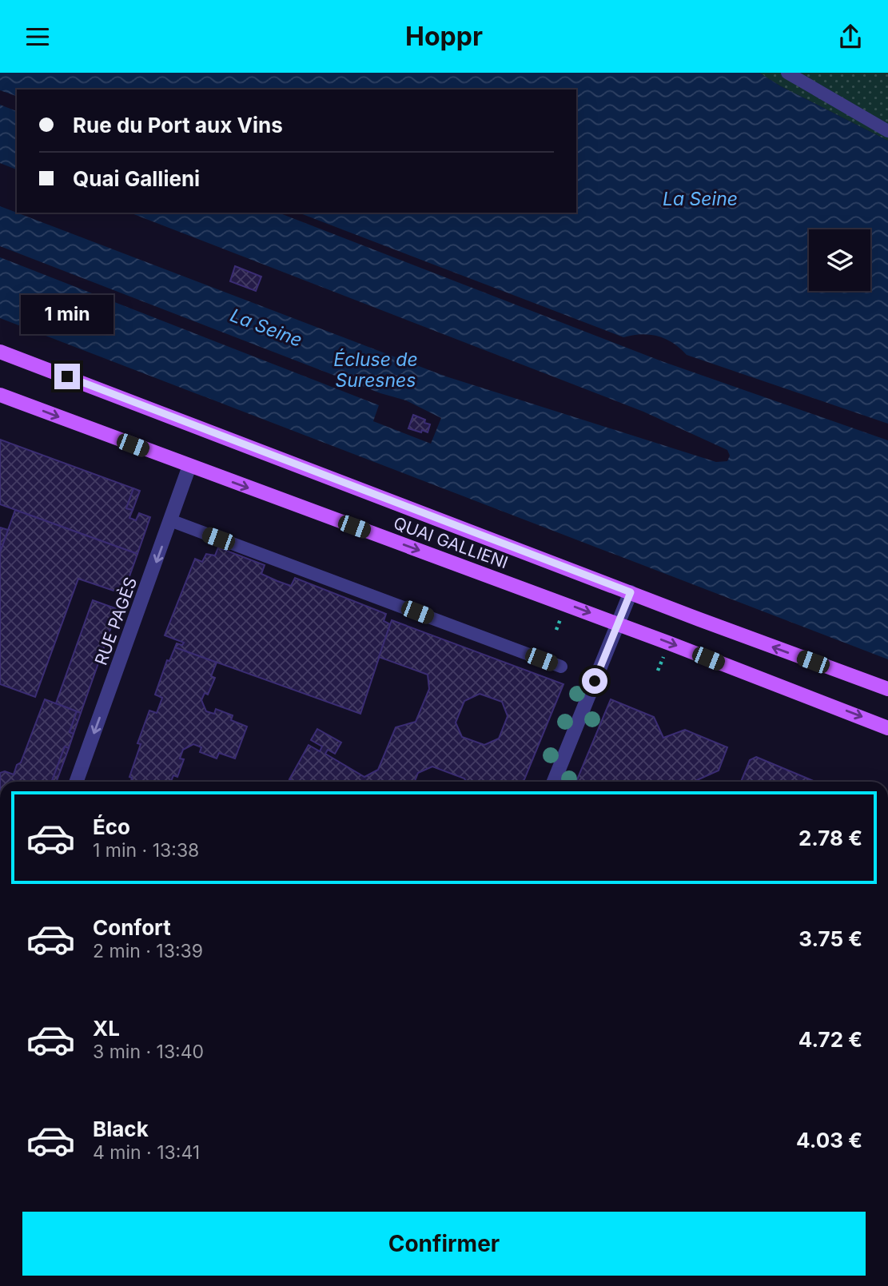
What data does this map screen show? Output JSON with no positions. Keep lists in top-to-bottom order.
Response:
{
  "streets": {
    "main road": ["QUAI GALLIENI"],
    "street": ["RUE PAGÈS"]
  },
  "crossings": [
    ["QUAI GALLIENI", "RUE PAGÈS"]
  ],
  "one_way": ["RUE PAGÈS"],
  "water": ["La Seine", "Écluse de Suresnes"],
  "page": {
    "header": "Hoppr",
    "banner": ["Rue du Port aux Vins", "Quai Gallieni"],
    "bubble": "1 min",
    "list": [
      {
        "name": "Éco",
        "note": "1 min · 13:38",
        "value": "2.78 €"
      },
      {
        "name": "Confort",
        "note": "2 min · 13:39",
        "value": "3.75 €"
      },
      {
        "name": "XL",
        "note": "3 min · 13:40",
        "value": "4.72 €"
      },
      {
        "name": "Black",
        "note": "4 min · 13:41",
        "value": "4.03 €"
      }
    ],
    "buttons": "Confirmer"
  }
}
